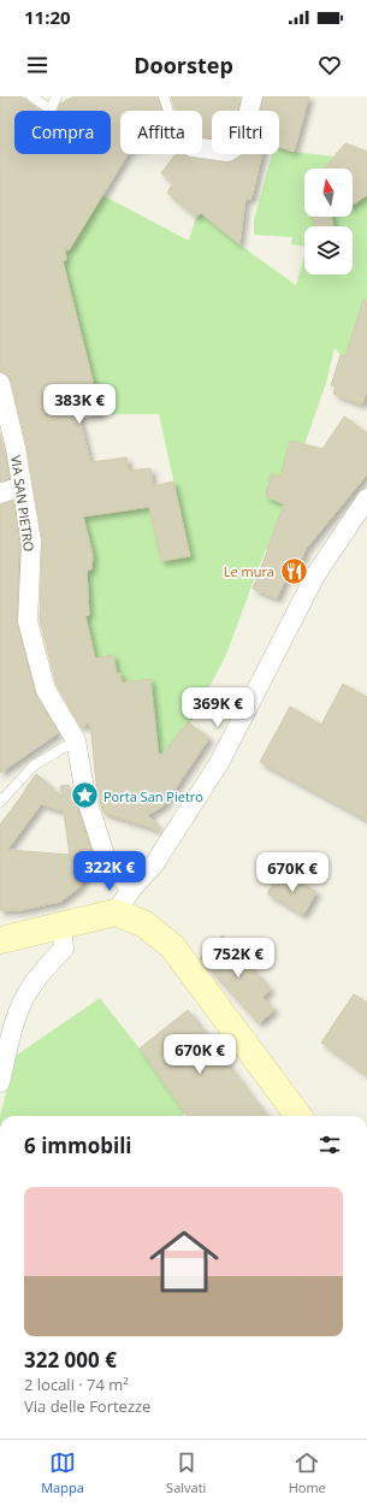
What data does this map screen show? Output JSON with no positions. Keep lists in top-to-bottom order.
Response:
{
  "streets": {
    "street": ["VIA SAN PIETRO"]
  },
  "places": {
    "restaurant": ["Le mura"],
    "place": ["Porta San Pietro"]
  },
  "north": "top",
  "page": {
    "status": "11:20",
    "header": "Doorstep",
    "chip": ["Compra", "Affitta", "Filtri"],
    "price": [
      "383K €",
      "369K €",
      "322K €",
      "670K €",
      "752K €",
      "670K €"
    ],
    "heading": "6 immobili",
    "list": [
      {
        "name": "322 000 €",
        "note": "2 locali · 74 m² · Via delle Fortezze"
      }
    ],
    "tabs": ["Mappa", "Salvati", "Home"]
  }
}
